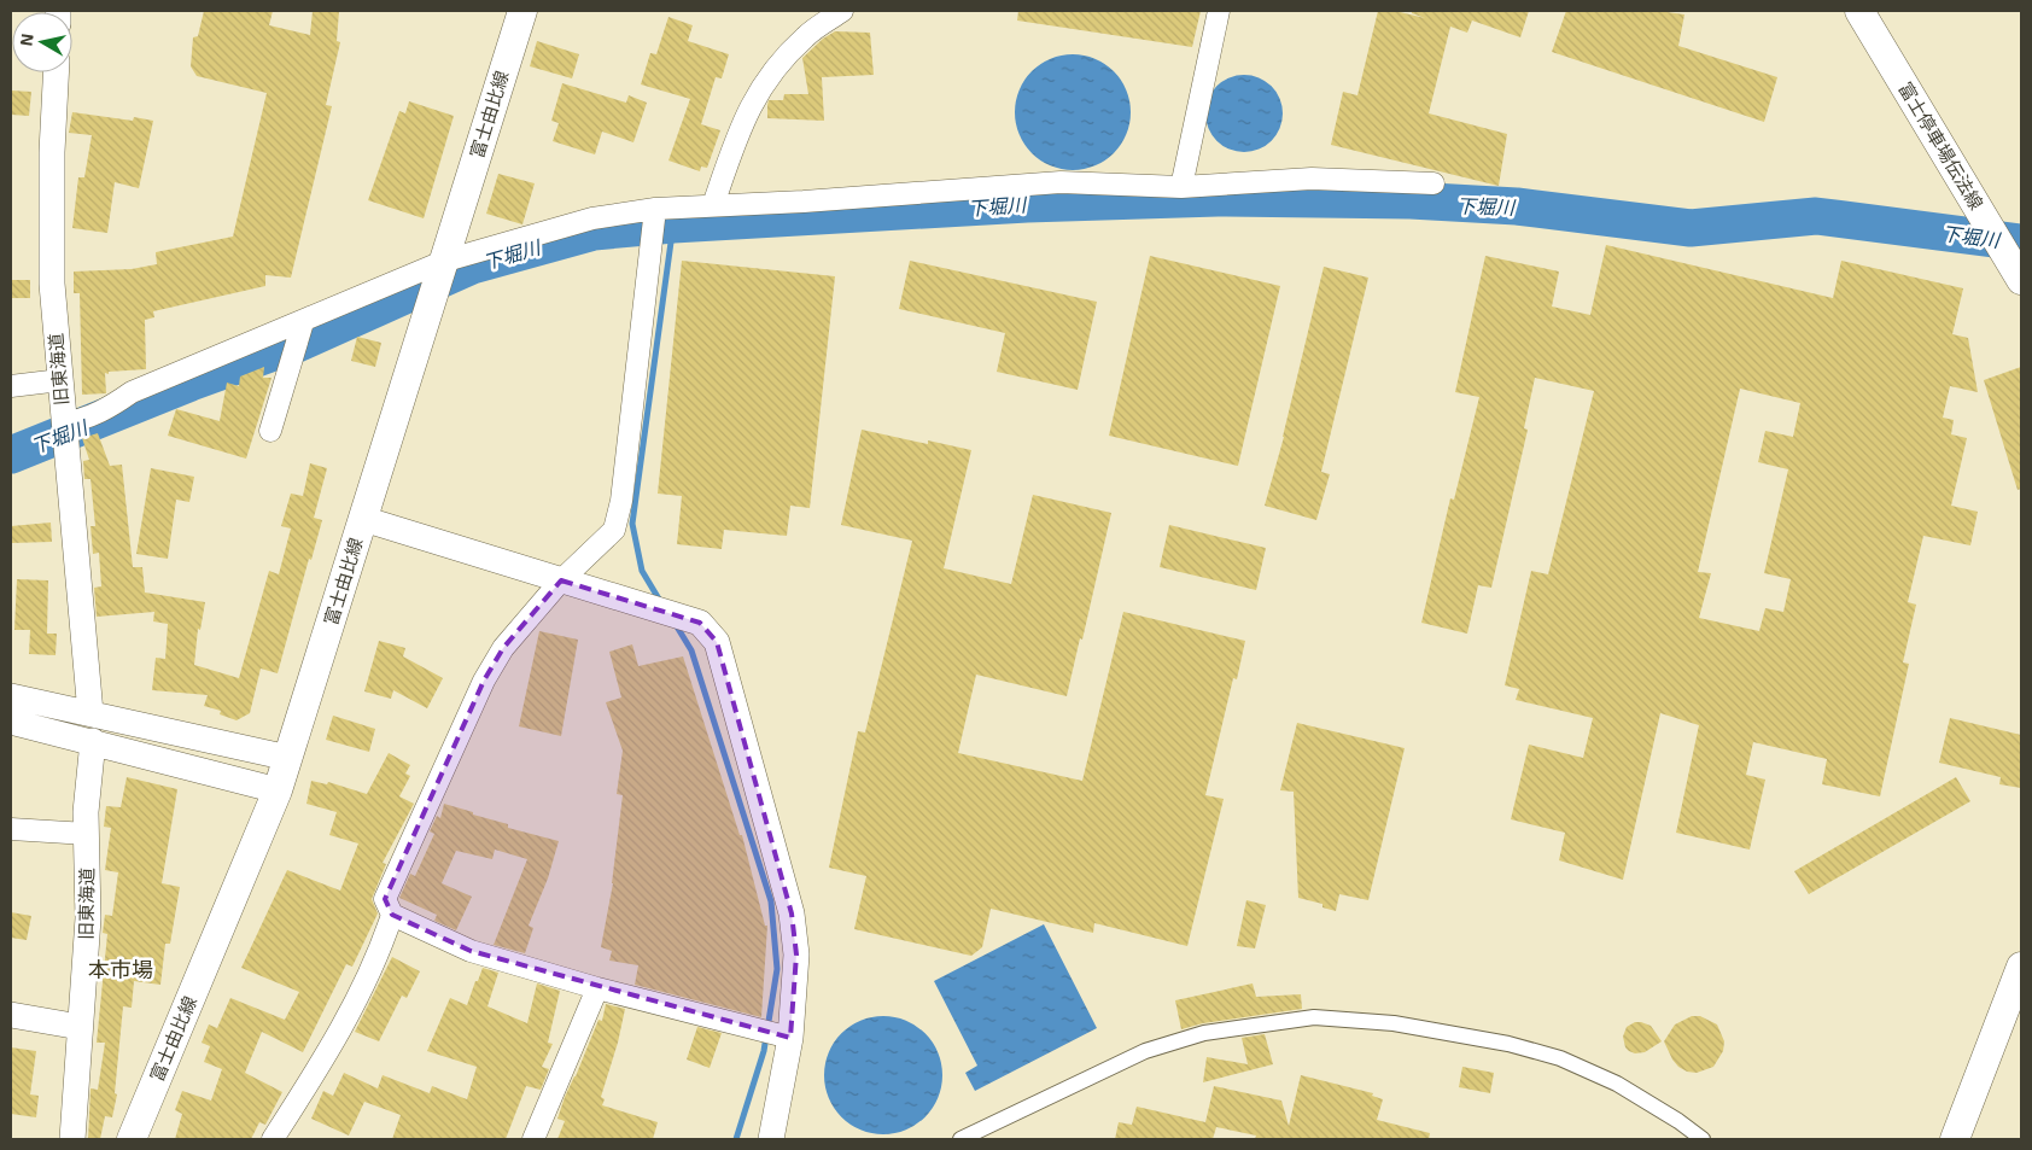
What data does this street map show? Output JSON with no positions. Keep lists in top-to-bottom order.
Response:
{
  "streets": {
    "main road": ["富士由比線", "富士停車場伝法線"],
    "street": ["旧東海道"]
  },
  "districts": ["本市場"],
  "water": ["下堀川"],
  "north": "left"
}
